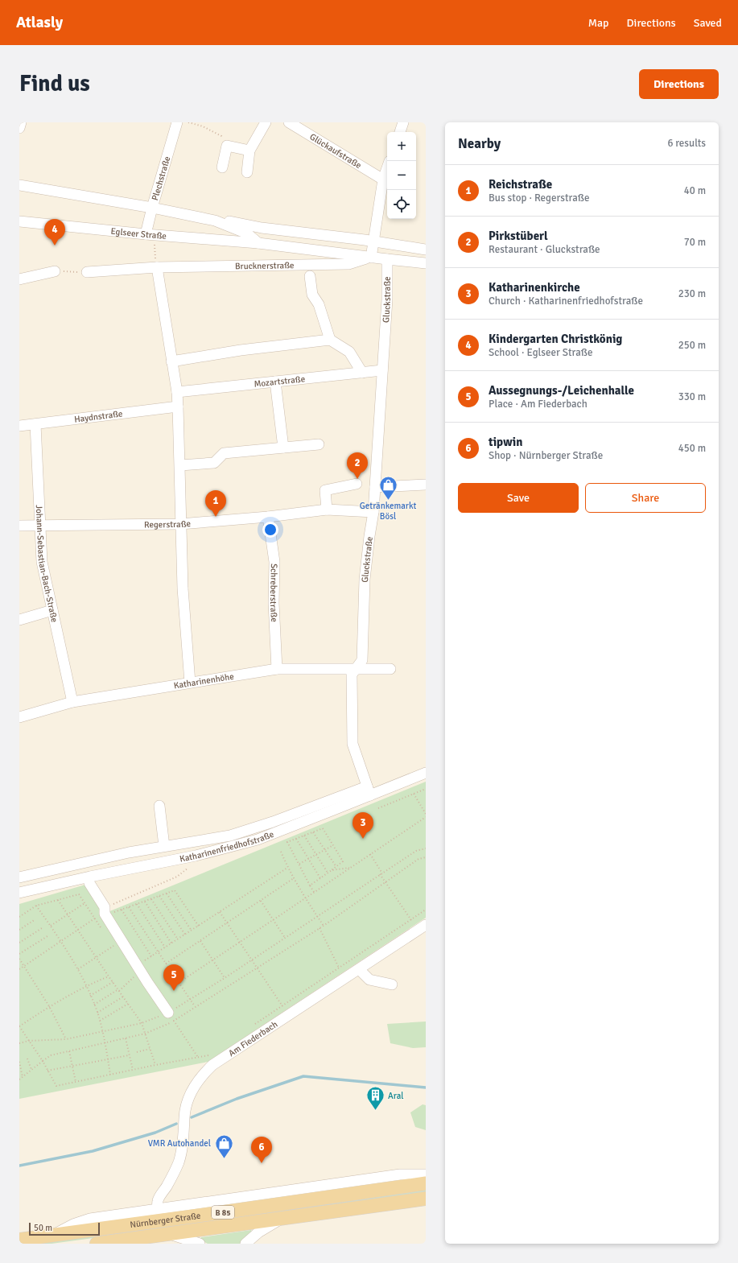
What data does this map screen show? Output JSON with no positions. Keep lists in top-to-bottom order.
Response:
{
  "streets": {
    "main road": ["B 85", "Nürnberger Straße"],
    "street": [
      "Glückaufstraße",
      "Plechstraße",
      "Eglseer Straße",
      "Brucknerstraße",
      "Gluckstraße",
      "Mozartstraße",
      "Haydnstraße",
      "Regerstraße",
      "Johann-Sebastian-Bach-Straße",
      "Schreberstraße",
      "Katharinenhöhe",
      "Katharinenfriedhofstraße",
      "Am Fiederbach"
    ]
  },
  "crossings": [
    ["Plechstraße", "Eglseer Straße"],
    ["Eglseer Straße", "Brucknerstraße"],
    ["Eglseer Straße", "Gluckstraße"],
    ["Gluckstraße", "Mozartstraße"],
    ["Gluckstraße", "Regerstraße"],
    ["Gluckstraße", "Katharinenhöhe"],
    ["Gluckstraße", "Katharinenfriedhofstraße"],
    ["Haydnstraße", "Johann-Sebastian-Bach-Straße"],
    ["Regerstraße", "Johann-Sebastian-Bach-Straße"],
    ["Regerstraße", "Schreberstraße"],
    ["Johann-Sebastian-Bach-Straße", "Katharinenhöhe"],
    ["Schreberstraße", "Katharinenhöhe"]
  ],
  "places": {
    "shop": ["Getränkemarkt Bösl", "VMR Autohandel"],
    "building": ["Aral"]
  },
  "scale_bar": "50 m",
  "page": {
    "header": "Atlasly",
    "nav": ["Map", "Directions", "Saved"],
    "buttons": [
      "Directions",
      ["Save", "Share"]
    ],
    "title": "Find us",
    "heading": ["Nearby", "6 results"],
    "map_buttons": ["+", "−"],
    "list": [
      {
        "mark": "1",
        "name": "Reichstraße",
        "note": "Bus stop · Regerstraße",
        "value": "40 m"
      },
      {
        "mark": "2",
        "name": "Pirkstüberl",
        "note": "Restaurant · Gluckstraße",
        "value": "70 m"
      },
      {
        "mark": "3",
        "name": "Katharinenkirche",
        "note": "Church · Katharinenfriedhofstraße",
        "value": "230 m"
      },
      {
        "mark": "4",
        "name": "Kindergarten Christkönig",
        "note": "School · Eglseer Straße",
        "value": "250 m"
      },
      {
        "mark": "5",
        "name": "Aussegnungs-/Leichenhalle",
        "note": "Place · Am Fiederbach",
        "value": "330 m"
      },
      {
        "mark": "6",
        "name": "tipwin",
        "note": "Shop · Nürnberger Straße",
        "value": "450 m"
      }
    ],
    "pins": [
      "4",
      "2",
      "1",
      "3",
      "5",
      "6"
    ],
    "scale": "50 m"
  }
}
